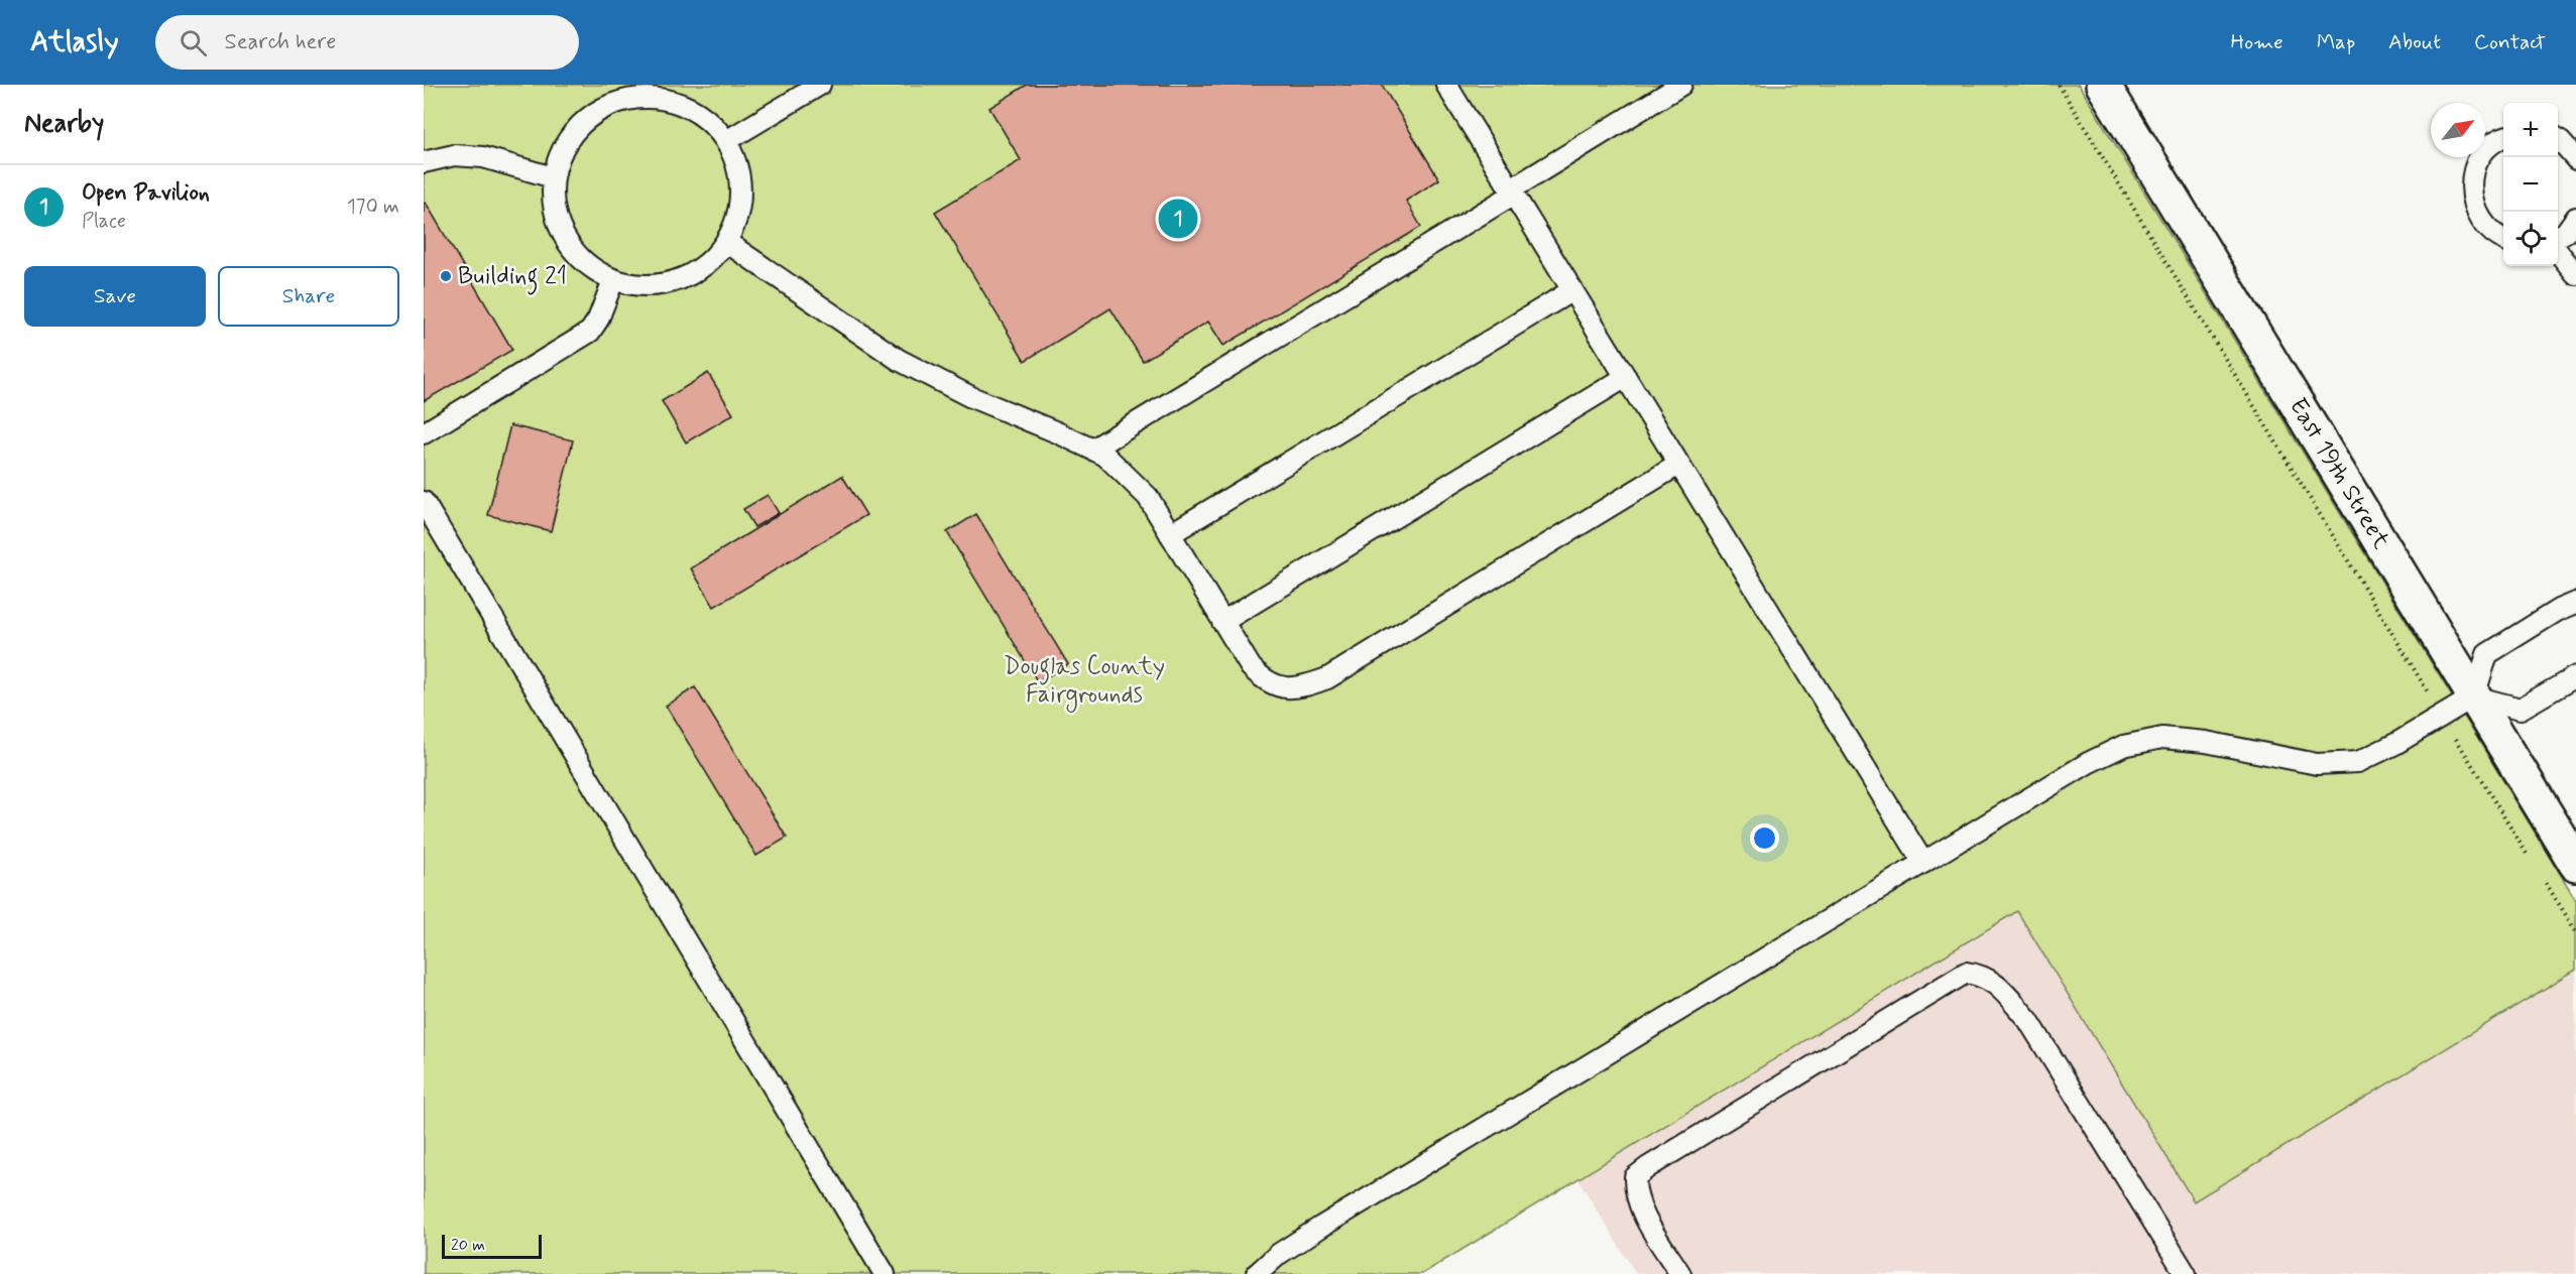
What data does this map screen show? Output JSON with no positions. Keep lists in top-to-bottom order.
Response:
{
  "streets": {
    "street": ["East 19th Street"]
  },
  "parks": ["Douglas County Fairgrounds"],
  "places": ["Building 21"],
  "scale_bar": "20 m",
  "north": "top right",
  "page": {
    "header": "Atlasly",
    "search": "Search here",
    "nav": [
      "Home",
      "Map",
      "About",
      "Contact"
    ],
    "heading": "Nearby",
    "map_buttons": ["+", "−"],
    "list": [
      {
        "mark": "1",
        "name": "Open Pavilion",
        "note": "Place",
        "value": "170 m"
      }
    ],
    "pins": "1",
    "buttons": ["Save", "Share"],
    "scale": "20 m"
  }
}
